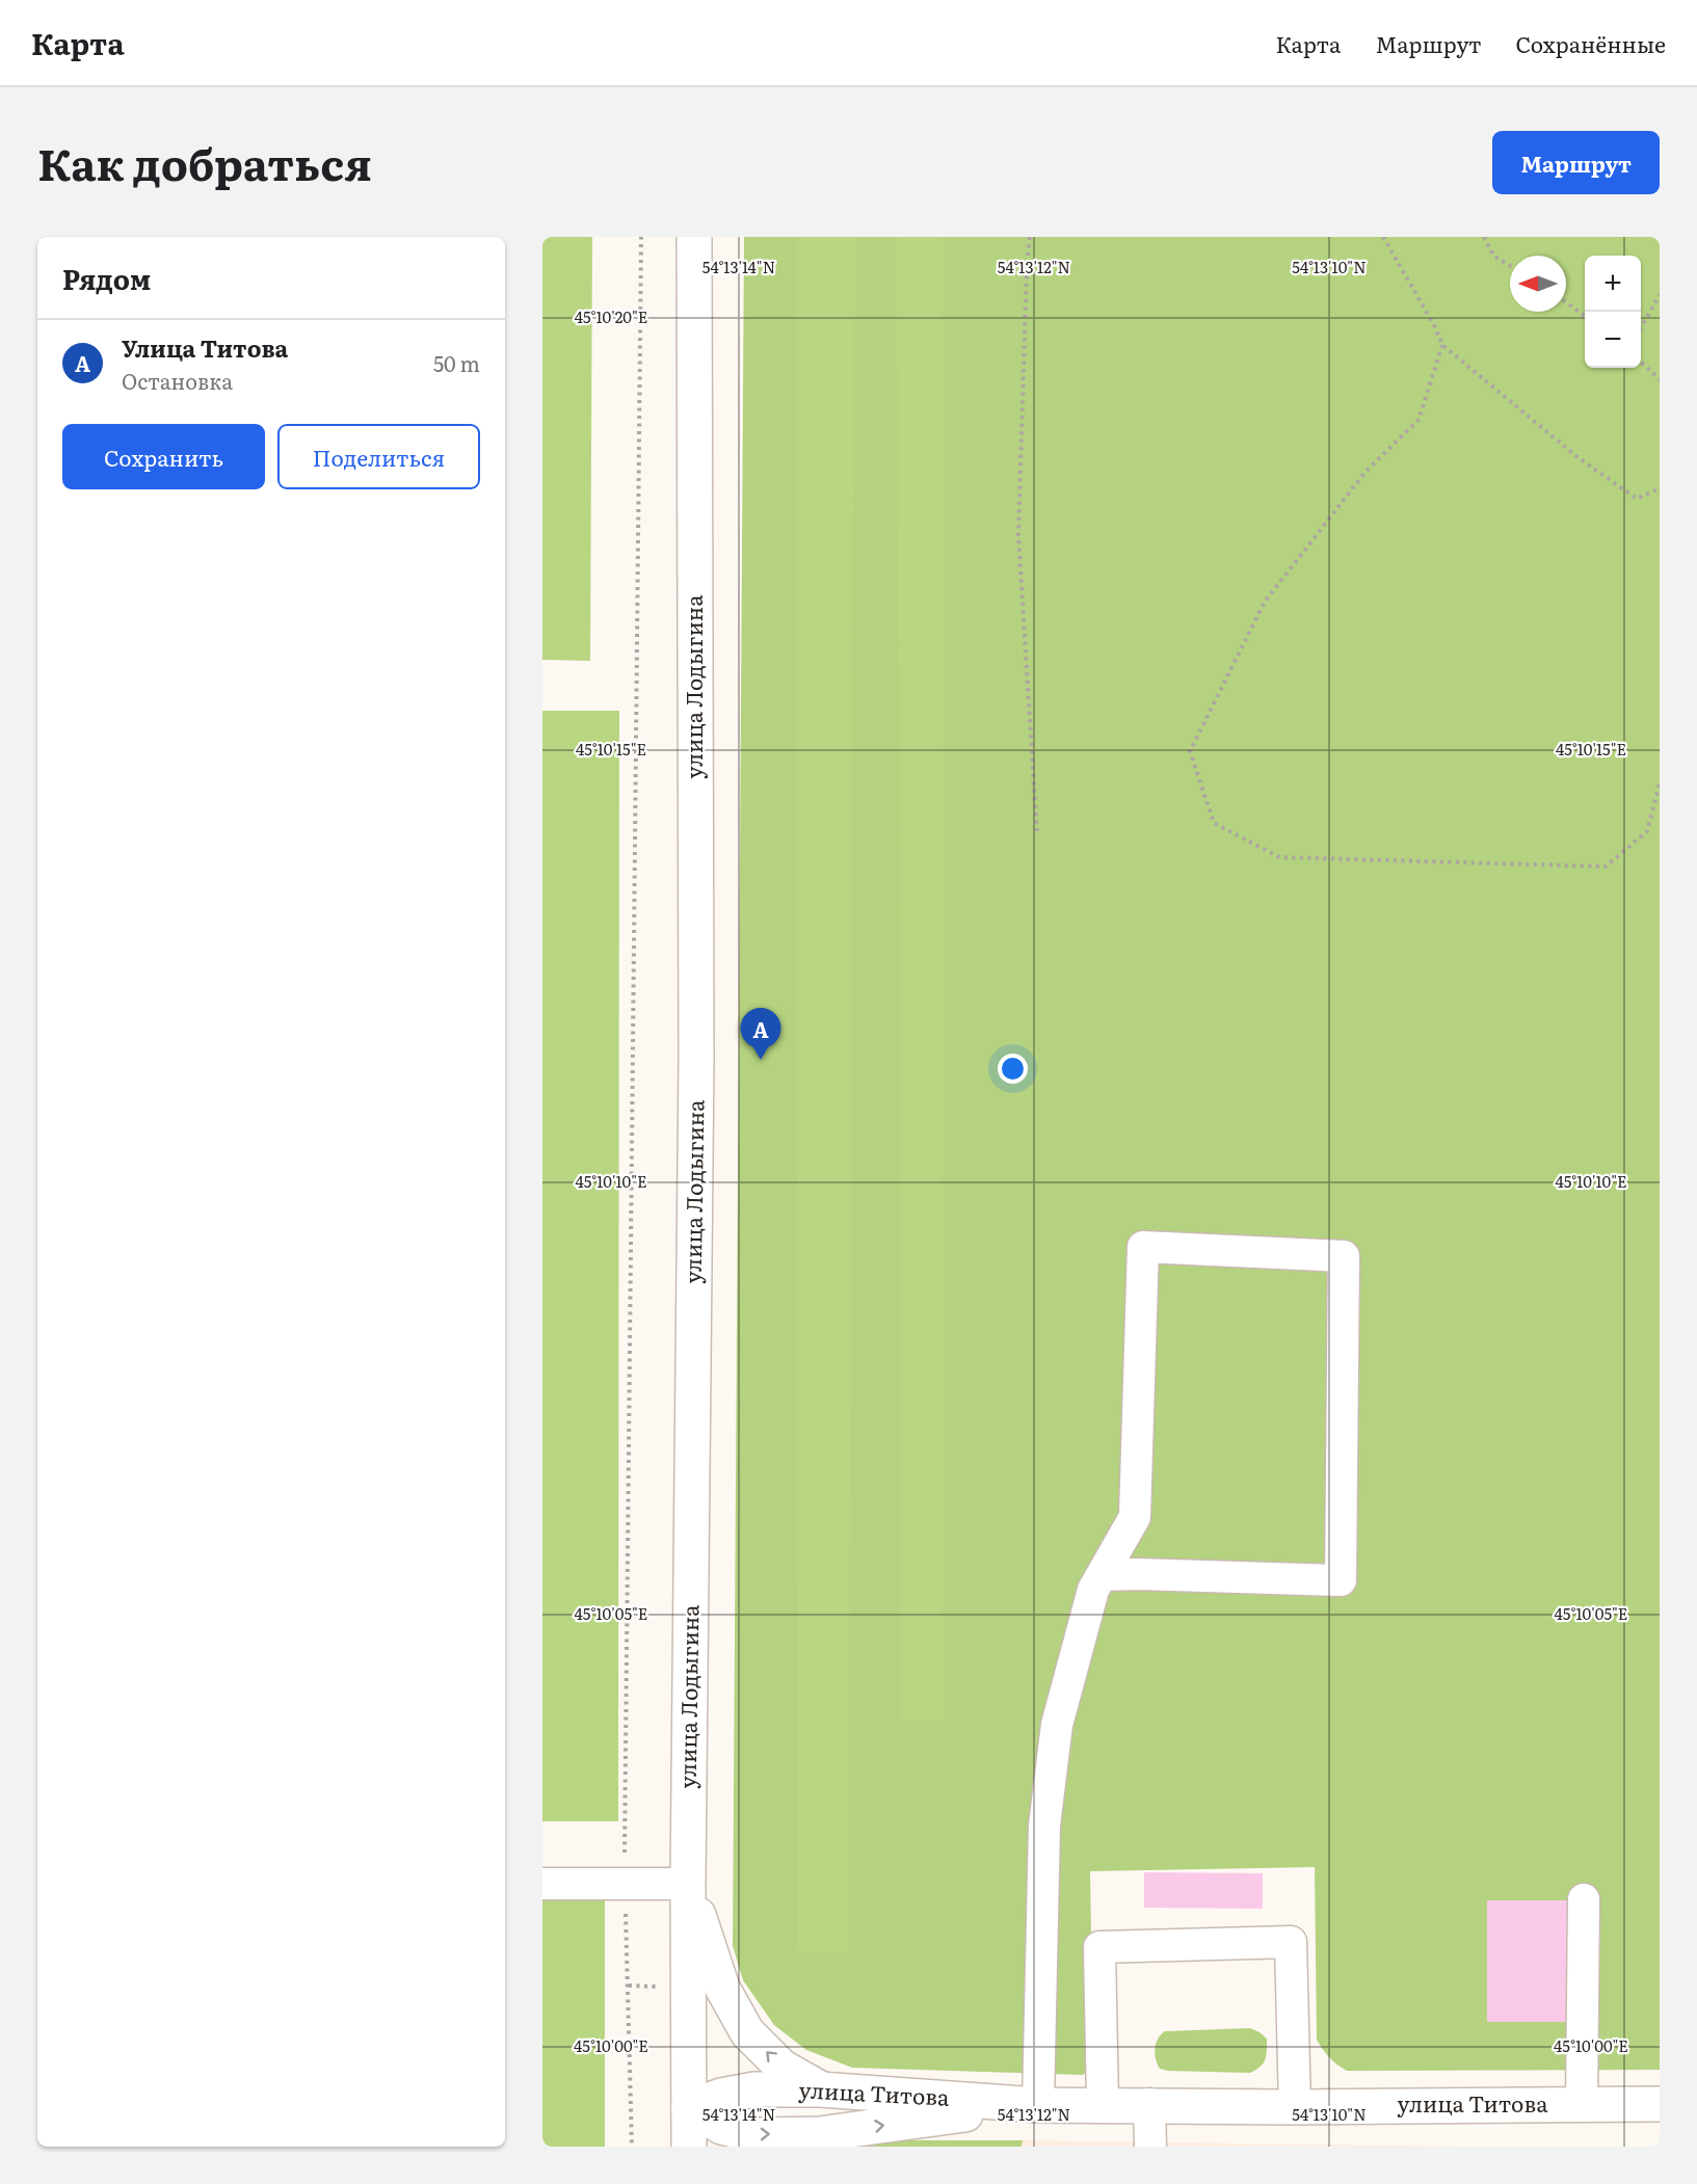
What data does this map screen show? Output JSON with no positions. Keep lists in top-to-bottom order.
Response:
{
  "streets": {
    "main road": ["улица Лодыгина", "улица Титова"]
  },
  "crossings": [
    ["улица Лодыгина", "улица Титова"]
  ],
  "north": "left",
  "page": {
    "header": "Карта",
    "nav": ["Карта", "Маршрут", "Сохранённые"],
    "title": "Как добраться",
    "buttons": [
      "Маршрут",
      ["Сохранить", "Поделиться"]
    ],
    "heading": "Рядом",
    "map_buttons": ["+", "−"],
    "list": [
      {
        "mark": "A",
        "name": "Улица Титова",
        "note": "Остановка",
        "value": "50 m"
      }
    ],
    "pins": "A"
  },
  "coordinates": [
    "54°13'14\"N",
    "54°13'12\"N",
    "54°13'10\"N",
    "45°10'20\"E",
    "45°10'15\"E",
    "45°10'10\"E",
    "45°10'05\"E",
    "45°10'00\"E"
  ]
}
